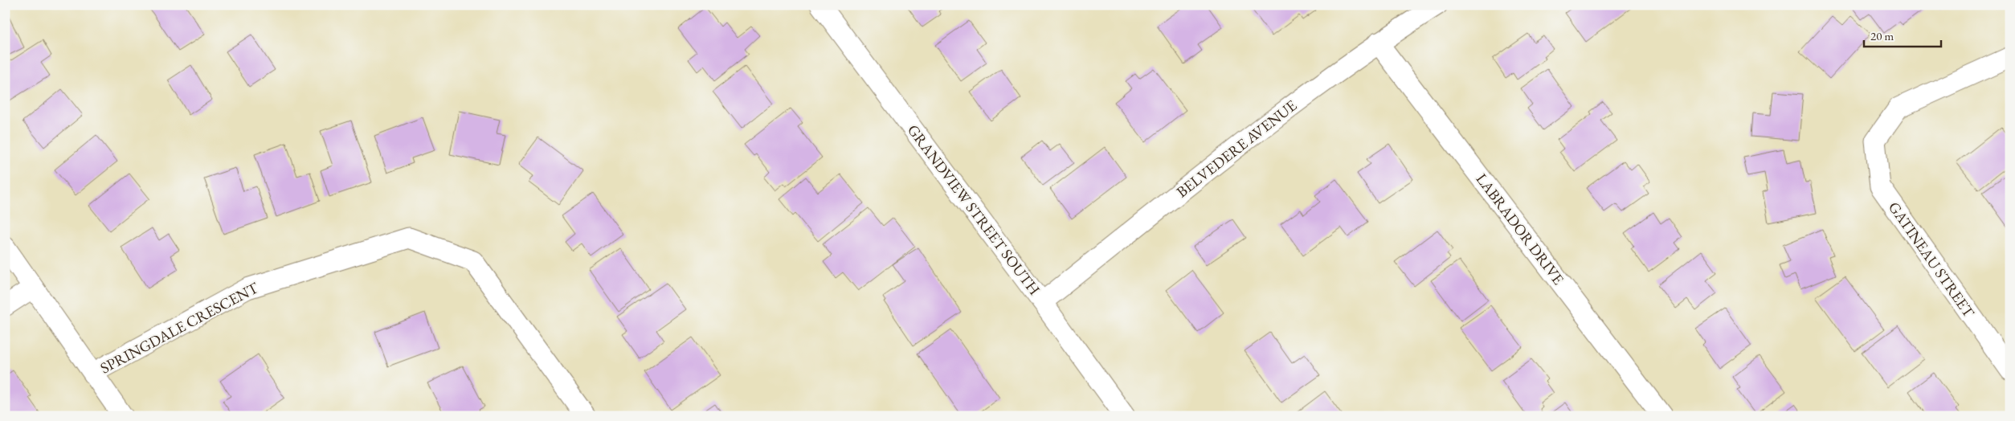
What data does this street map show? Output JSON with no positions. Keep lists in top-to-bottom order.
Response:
{
  "streets": {
    "street": [
      "BELVEDERE AVENUE",
      "GRANDVIEW STREET SOUTH",
      "LABRADOR DRIVE",
      "GATINEAU STREET",
      "SPRINGDALE CRESCENT"
    ]
  },
  "crossings": [
    ["BELVEDERE AVENUE", "GRANDVIEW STREET SOUTH"],
    ["BELVEDERE AVENUE", "LABRADOR DRIVE"]
  ],
  "scale_bar": "20 m"
}
